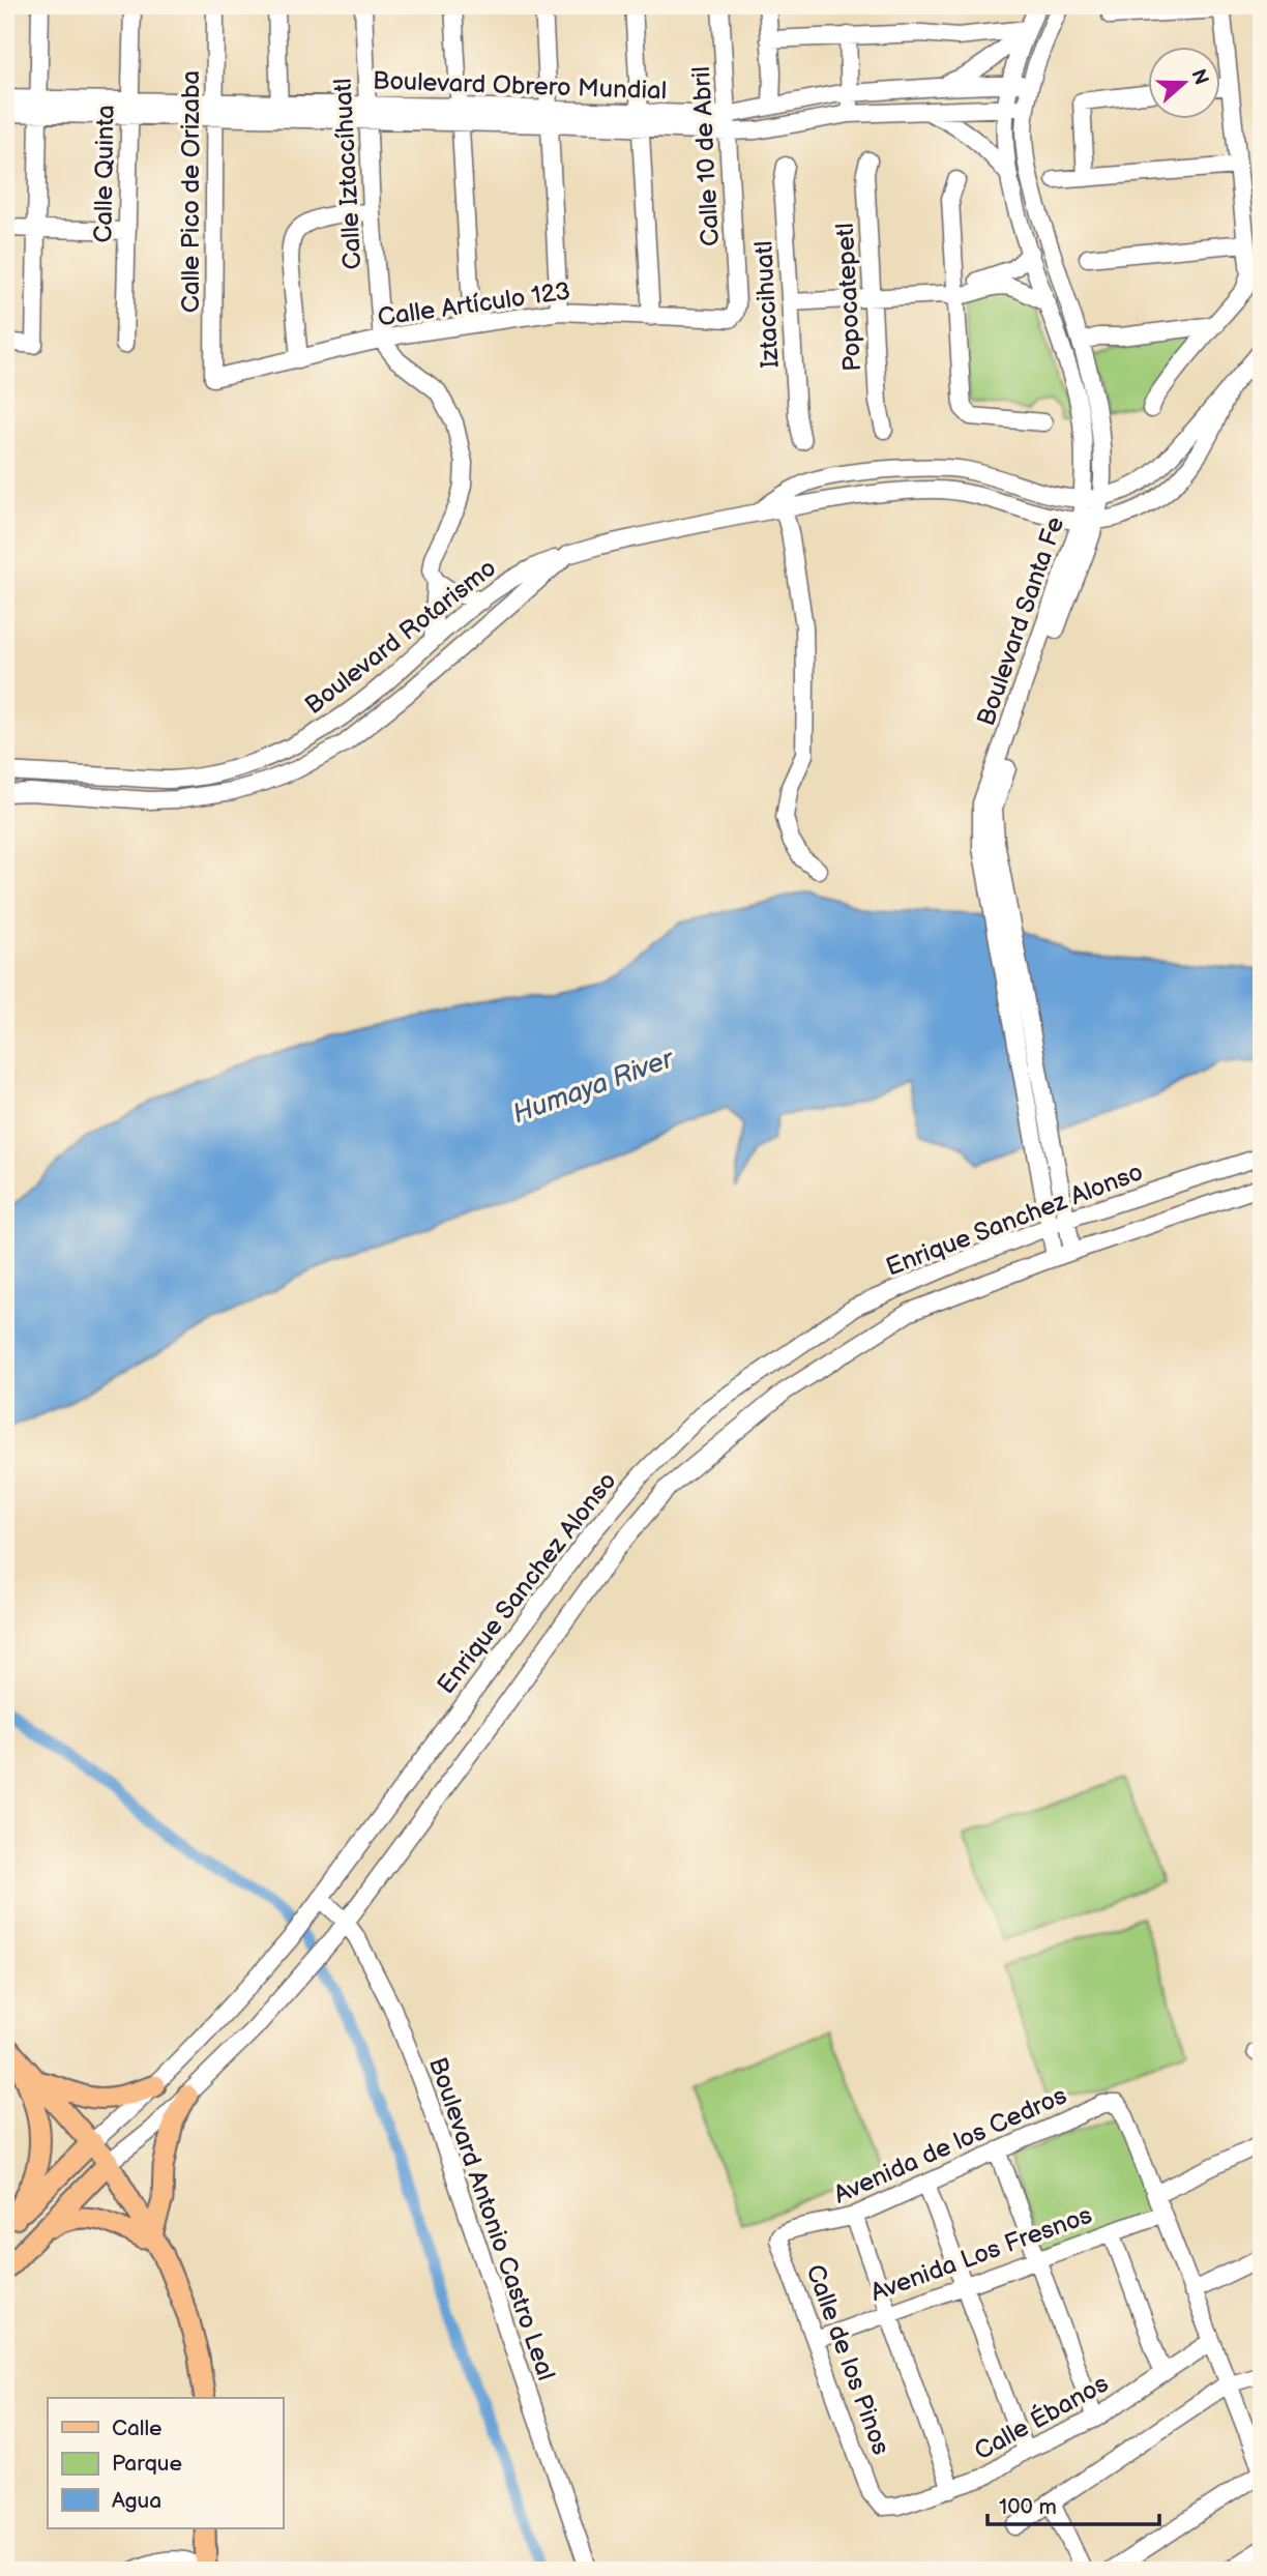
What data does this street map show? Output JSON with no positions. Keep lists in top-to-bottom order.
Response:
{
  "streets": {
    "street": [
      "Boulevard Obrero Mundial",
      "Calle 10 de Abril",
      "Calle Quinta",
      "Calle Iztaccíhuatl",
      "Calle Pico de Orizaba",
      "Popocatepetl",
      "Calle Artículo 123",
      "Iztaccihuatl",
      "Boulevard Santa Fe",
      "Boulevard Rotarismo",
      "Enrique Sanchez Alonso",
      "Avenida de los Cedros",
      "Boulevard Antonio Castro Leal",
      "Avenida Los Fresnos",
      "Calle de los Pinos",
      "Calle Ébanos"
    ]
  },
  "crossings": [
    ["Boulevard Obrero Mundial", "Calle 10 de Abril"],
    ["Boulevard Obrero Mundial", "Calle Quinta"],
    ["Boulevard Obrero Mundial", "Calle Iztaccíhuatl"],
    ["Boulevard Obrero Mundial", "Calle Pico de Orizaba"],
    ["Boulevard Obrero Mundial", "Boulevard Santa Fe"],
    ["Calle 10 de Abril", "Calle Artículo 123"],
    ["Calle Iztaccíhuatl", "Calle Artículo 123"],
    ["Calle Pico de Orizaba", "Calle Artículo 123"],
    ["Boulevard Santa Fe", "Enrique Sanchez Alonso"],
    ["Enrique Sanchez Alonso", "Boulevard Antonio Castro Leal"],
    ["Avenida de los Cedros", "Calle de los Pinos"],
    ["Avenida Los Fresnos", "Calle de los Pinos"],
    ["Calle de los Pinos", "Calle Ébanos"]
  ],
  "water": ["Humaya River"],
  "legend": ["Calle", "Parque", "Agua"],
  "scale_bar": "100 m",
  "north": "right"
}
